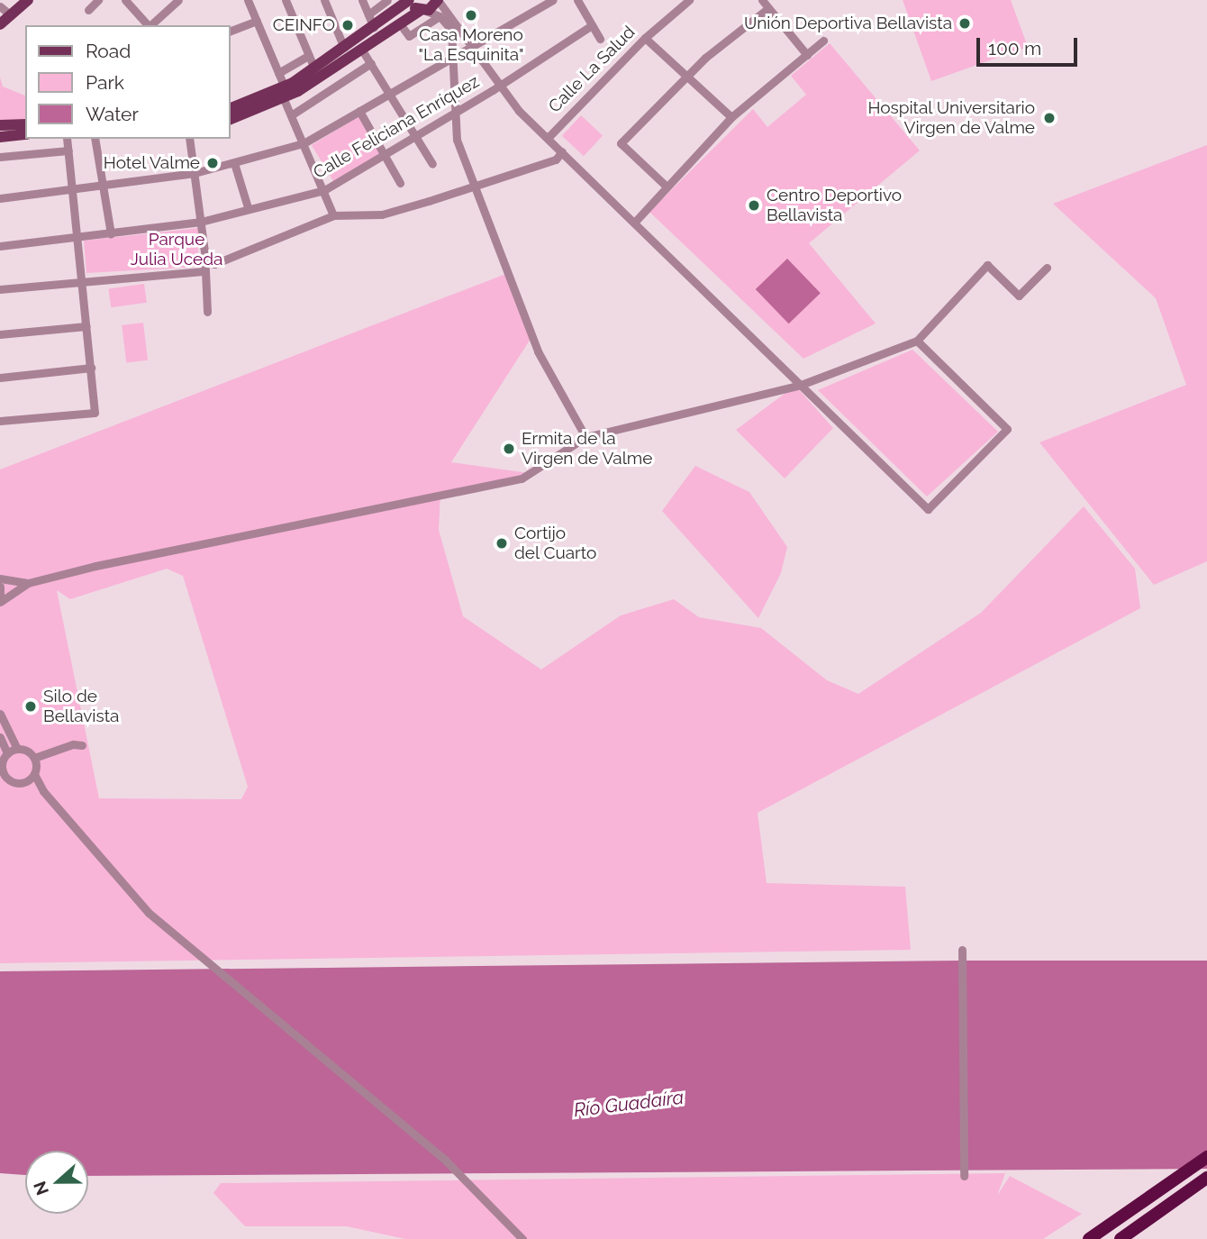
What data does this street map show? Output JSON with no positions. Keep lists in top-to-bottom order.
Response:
{
  "streets": {
    "street": ["Calle La Salud", "Calle Feliciana Enríquez"]
  },
  "water": ["Río Guadaíra"],
  "parks": ["Parque Julia Uceda"],
  "places": [
    "Casa Moreno \"La Esquinita\"",
    "Unión Deportiva Bellavista",
    "CEINFO",
    "Hospital Universitario Virgen de Valme",
    "Hotel Valme",
    "Centro Deportivo Bellavista",
    "Ermita de la Virgen de Valme",
    "Cortijo del Cuarto",
    "Silo de Bellavista"
  ],
  "legend": ["Road", "Park", "Water"],
  "scale_bar": "100 m",
  "north": "left"
}
